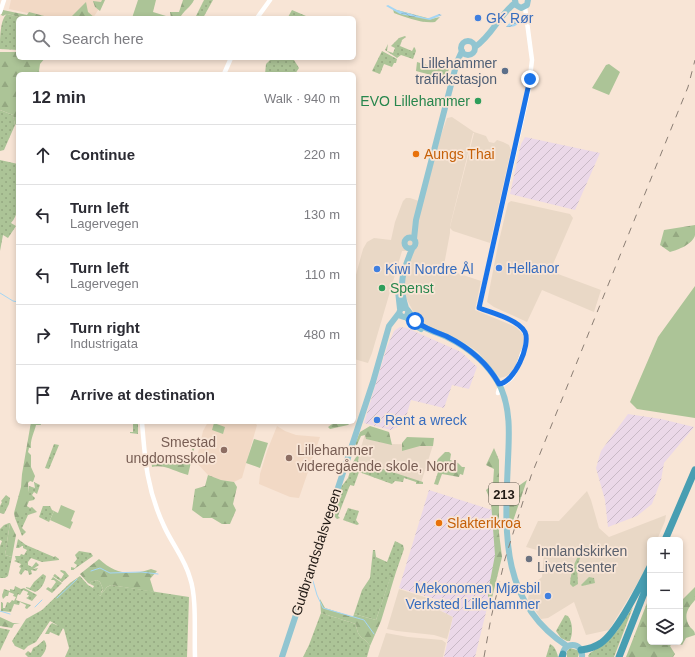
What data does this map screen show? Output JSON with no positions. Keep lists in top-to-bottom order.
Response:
{
  "streets": {
    "main road": ["213", "Gudbrandsdalsvegen"]
  },
  "crossings": [
    ["213", "Gudbrandsdalsvegen"]
  ],
  "places": [
    "GK Rør",
    "Lillehammer trafikkstasjon",
    "EVO Lillehammer",
    "Aungs Thai",
    "Hellanor",
    "Kiwi Nordre Ål",
    "Spenst",
    "Rent a wreck",
    "Smestad ungdomsskole",
    "Lillehammer videregående skole, Nord",
    "Slakterikroa",
    "Innlandskirken Livets senter",
    "Mekonomen Mjøsbil Verksted Lillehammer"
  ],
  "page": {
    "search": "Search here",
    "heading": ["12 min", "Walk · 940 m"],
    "list": [
      ["Continue", "220 m"],
      ["Turn left", "Lagervegen", "130 m"],
      ["Turn left", "Lagervegen", "110 m"],
      ["Turn right", "Industrigata", "480 m"],
      "Arrive at destination"
    ],
    "map_buttons": ["+", "−"]
  }
}
